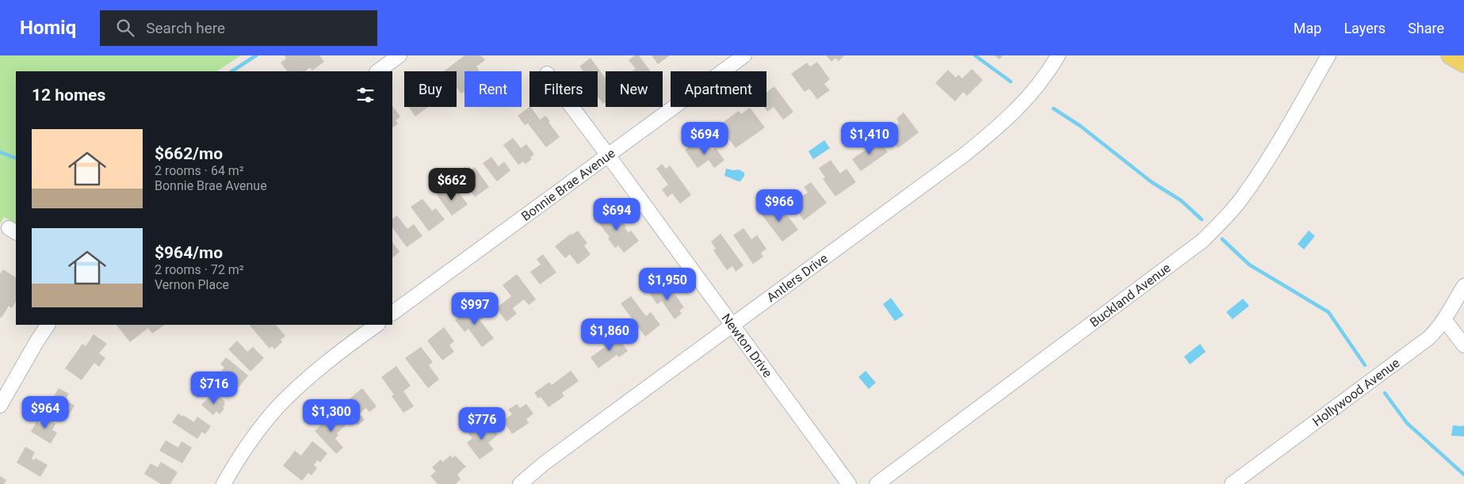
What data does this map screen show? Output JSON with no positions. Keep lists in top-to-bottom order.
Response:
{
  "streets": {
    "street": [
      "Bonnie Brae Avenue",
      "Antlers Drive",
      "Buckland Avenue",
      "Newton Drive",
      "Hollywood Avenue"
    ]
  },
  "crossings": [
    ["Bonnie Brae Avenue", "Newton Drive"],
    ["Antlers Drive", "Newton Drive"]
  ],
  "page": {
    "header": "Homiq",
    "search": "Search here",
    "nav": ["Map", "Layers", "Share"],
    "chip": [
      "Buy",
      "Rent",
      "Filters",
      "New",
      "Apartment"
    ],
    "heading": "12 homes",
    "list": [
      {
        "name": "$662/mo",
        "note": "2 rooms · 64 m² · Bonnie Brae Avenue"
      },
      {
        "name": "$964/mo",
        "note": "2 rooms · 72 m² · Vernon Place"
      }
    ],
    "price": [
      "$694",
      "$1,410",
      "$662",
      "$966",
      "$694",
      "$1,950",
      "$997",
      "$1,860",
      "$716",
      "$964",
      "$1,300",
      "$776"
    ]
  }
}
